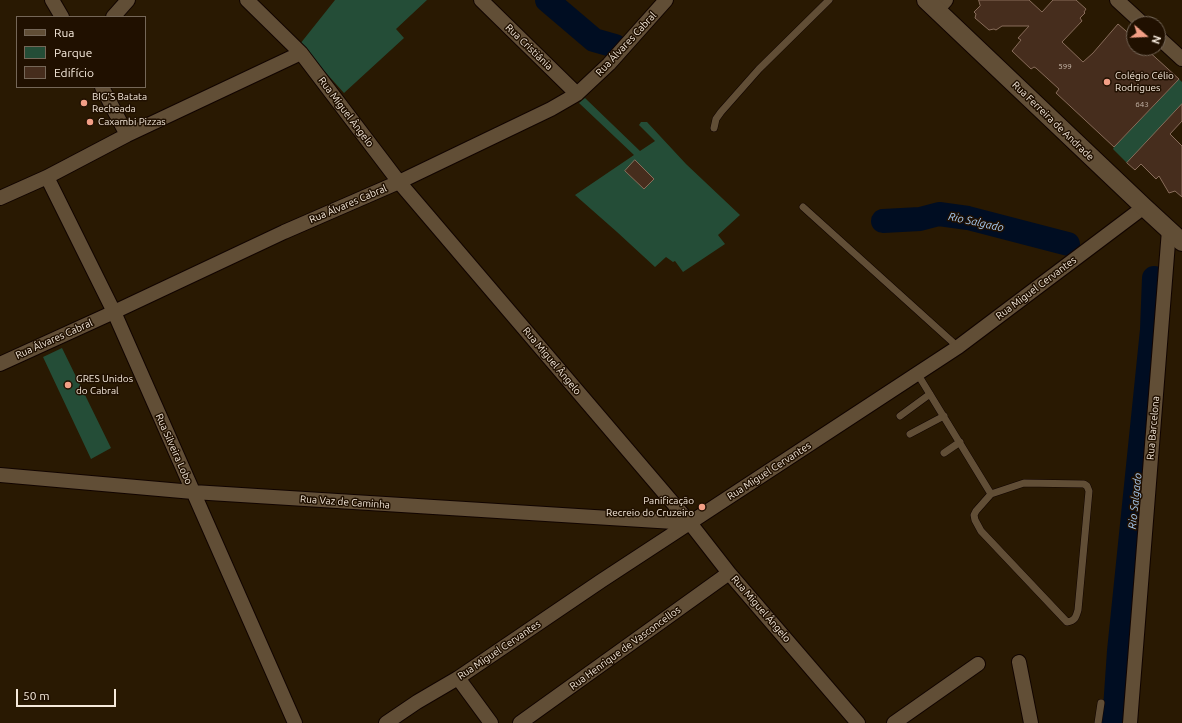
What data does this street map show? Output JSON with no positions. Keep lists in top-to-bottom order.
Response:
{
  "streets": {
    "street": [
      "Rua Álvares Cabral",
      "Rua Cristiânia",
      "Rua Miguel Ângelo",
      "Rua Ferreira de Andrade",
      "Rua Miguel Cervantes",
      "Rua Barcelona",
      "Rua Silveira Lobo",
      "Rua Vaz de Caminha",
      "Rua Henrique de Vasconcellos"
    ]
  },
  "crossings": [
    ["Rua Álvares Cabral", "Rua Cristiânia"],
    ["Rua Álvares Cabral", "Rua Miguel Ângelo"],
    ["Rua Álvares Cabral", "Rua Silveira Lobo"],
    ["Rua Miguel Ângelo", "Rua Miguel Cervantes"],
    ["Rua Miguel Ângelo", "Rua Vaz de Caminha"],
    ["Rua Miguel Ângelo", "Rua Henrique de Vasconcellos"],
    ["Rua Ferreira de Andrade", "Rua Miguel Cervantes"],
    ["Rua Ferreira de Andrade", "Rua Barcelona"],
    ["Rua Miguel Cervantes", "Rua Vaz de Caminha"],
    ["Rua Silveira Lobo", "Rua Vaz de Caminha"]
  ],
  "water": ["Rio Salgado"],
  "places": [
    "Colégio Célio Rodrigues",
    "BIG'S Batata Recheada",
    "Caxambi Pizzas",
    "GRES Unidos do Cabral",
    "Panificação Recreio do Cruzeiro"
  ],
  "house_numbers": ["599", "643"],
  "legend": ["Rua", "Parque", "Edifício"],
  "scale_bar": "50 m",
  "north": "right"
}
